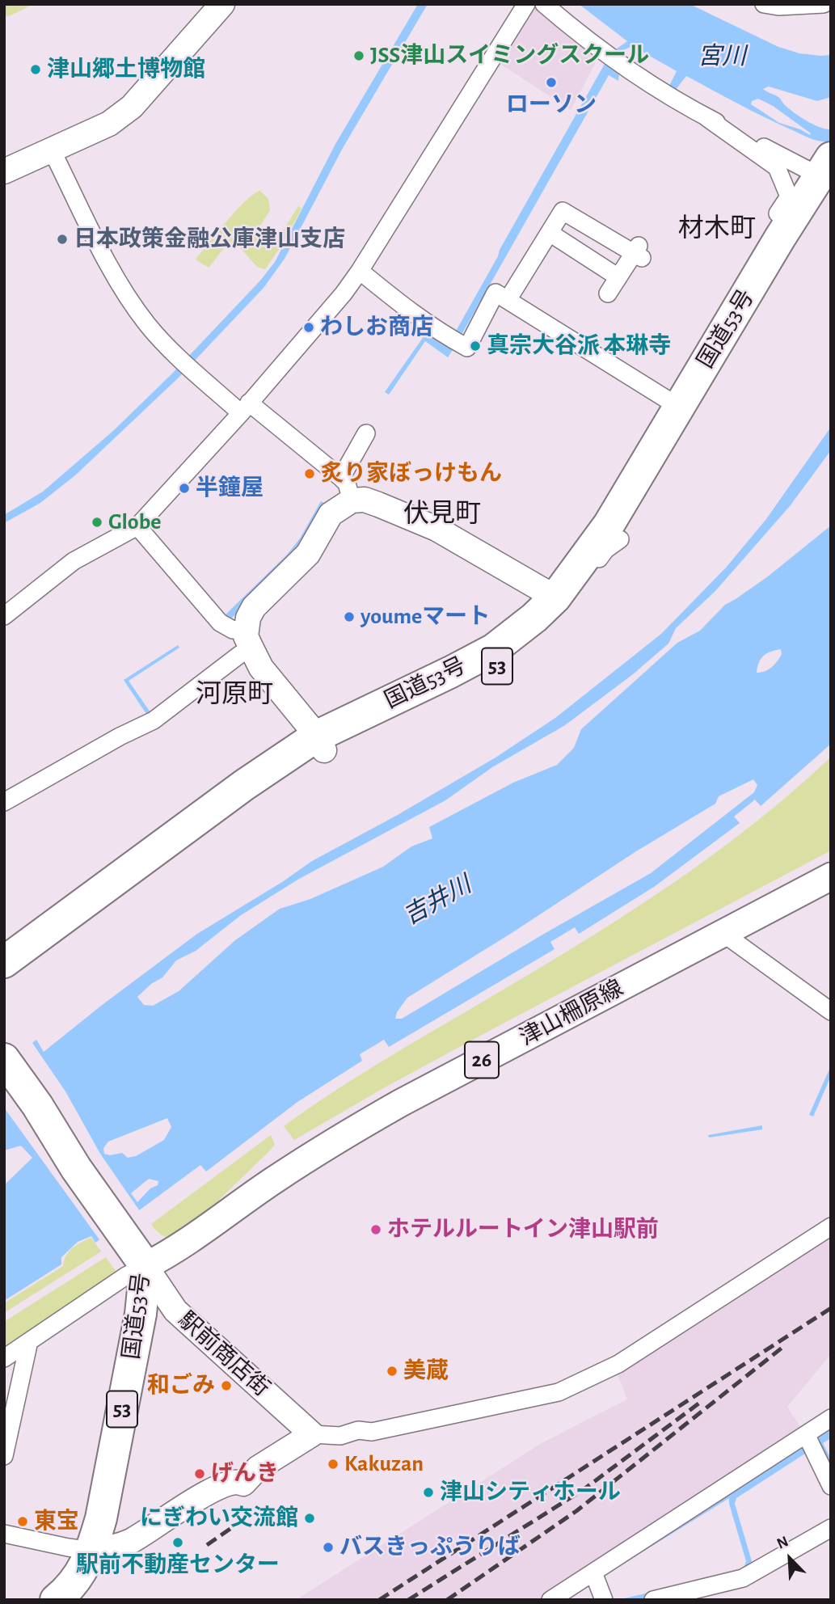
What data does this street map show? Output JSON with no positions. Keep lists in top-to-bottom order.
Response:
{
  "streets": {
    "highway": ["国道53号", "53"],
    "main road": ["津山柵原線", "26"],
    "street": ["駅前商店街"]
  },
  "crossings": [
    ["国道53号", "津山柵原線"],
    ["国道53号", "駅前商店街"],
    ["津山柵原線", "駅前商店街"]
  ],
  "districts": ["材木町", "伏見町", "河原町"],
  "water": ["宮川", "吉井川"],
  "places": [
    "JSS津山スイミングスクール",
    "津山郷土博物館",
    "ローソン",
    "日本政策金融公庫津山支店",
    "わしお商店",
    "真宗大谷派 本琳寺",
    "炙り家ぼっけもん",
    "半鐘屋",
    "Globe",
    "youmeマート",
    "ホテルルートイン津山駅前",
    "美蔵",
    "和ごみ",
    "Kakuzan",
    "げんき",
    "津山シティホール",
    "にぎわい交流館",
    "東宝",
    "駅前不動産センター",
    "バスきっぷうりば"
  ],
  "north": "top left"
}
